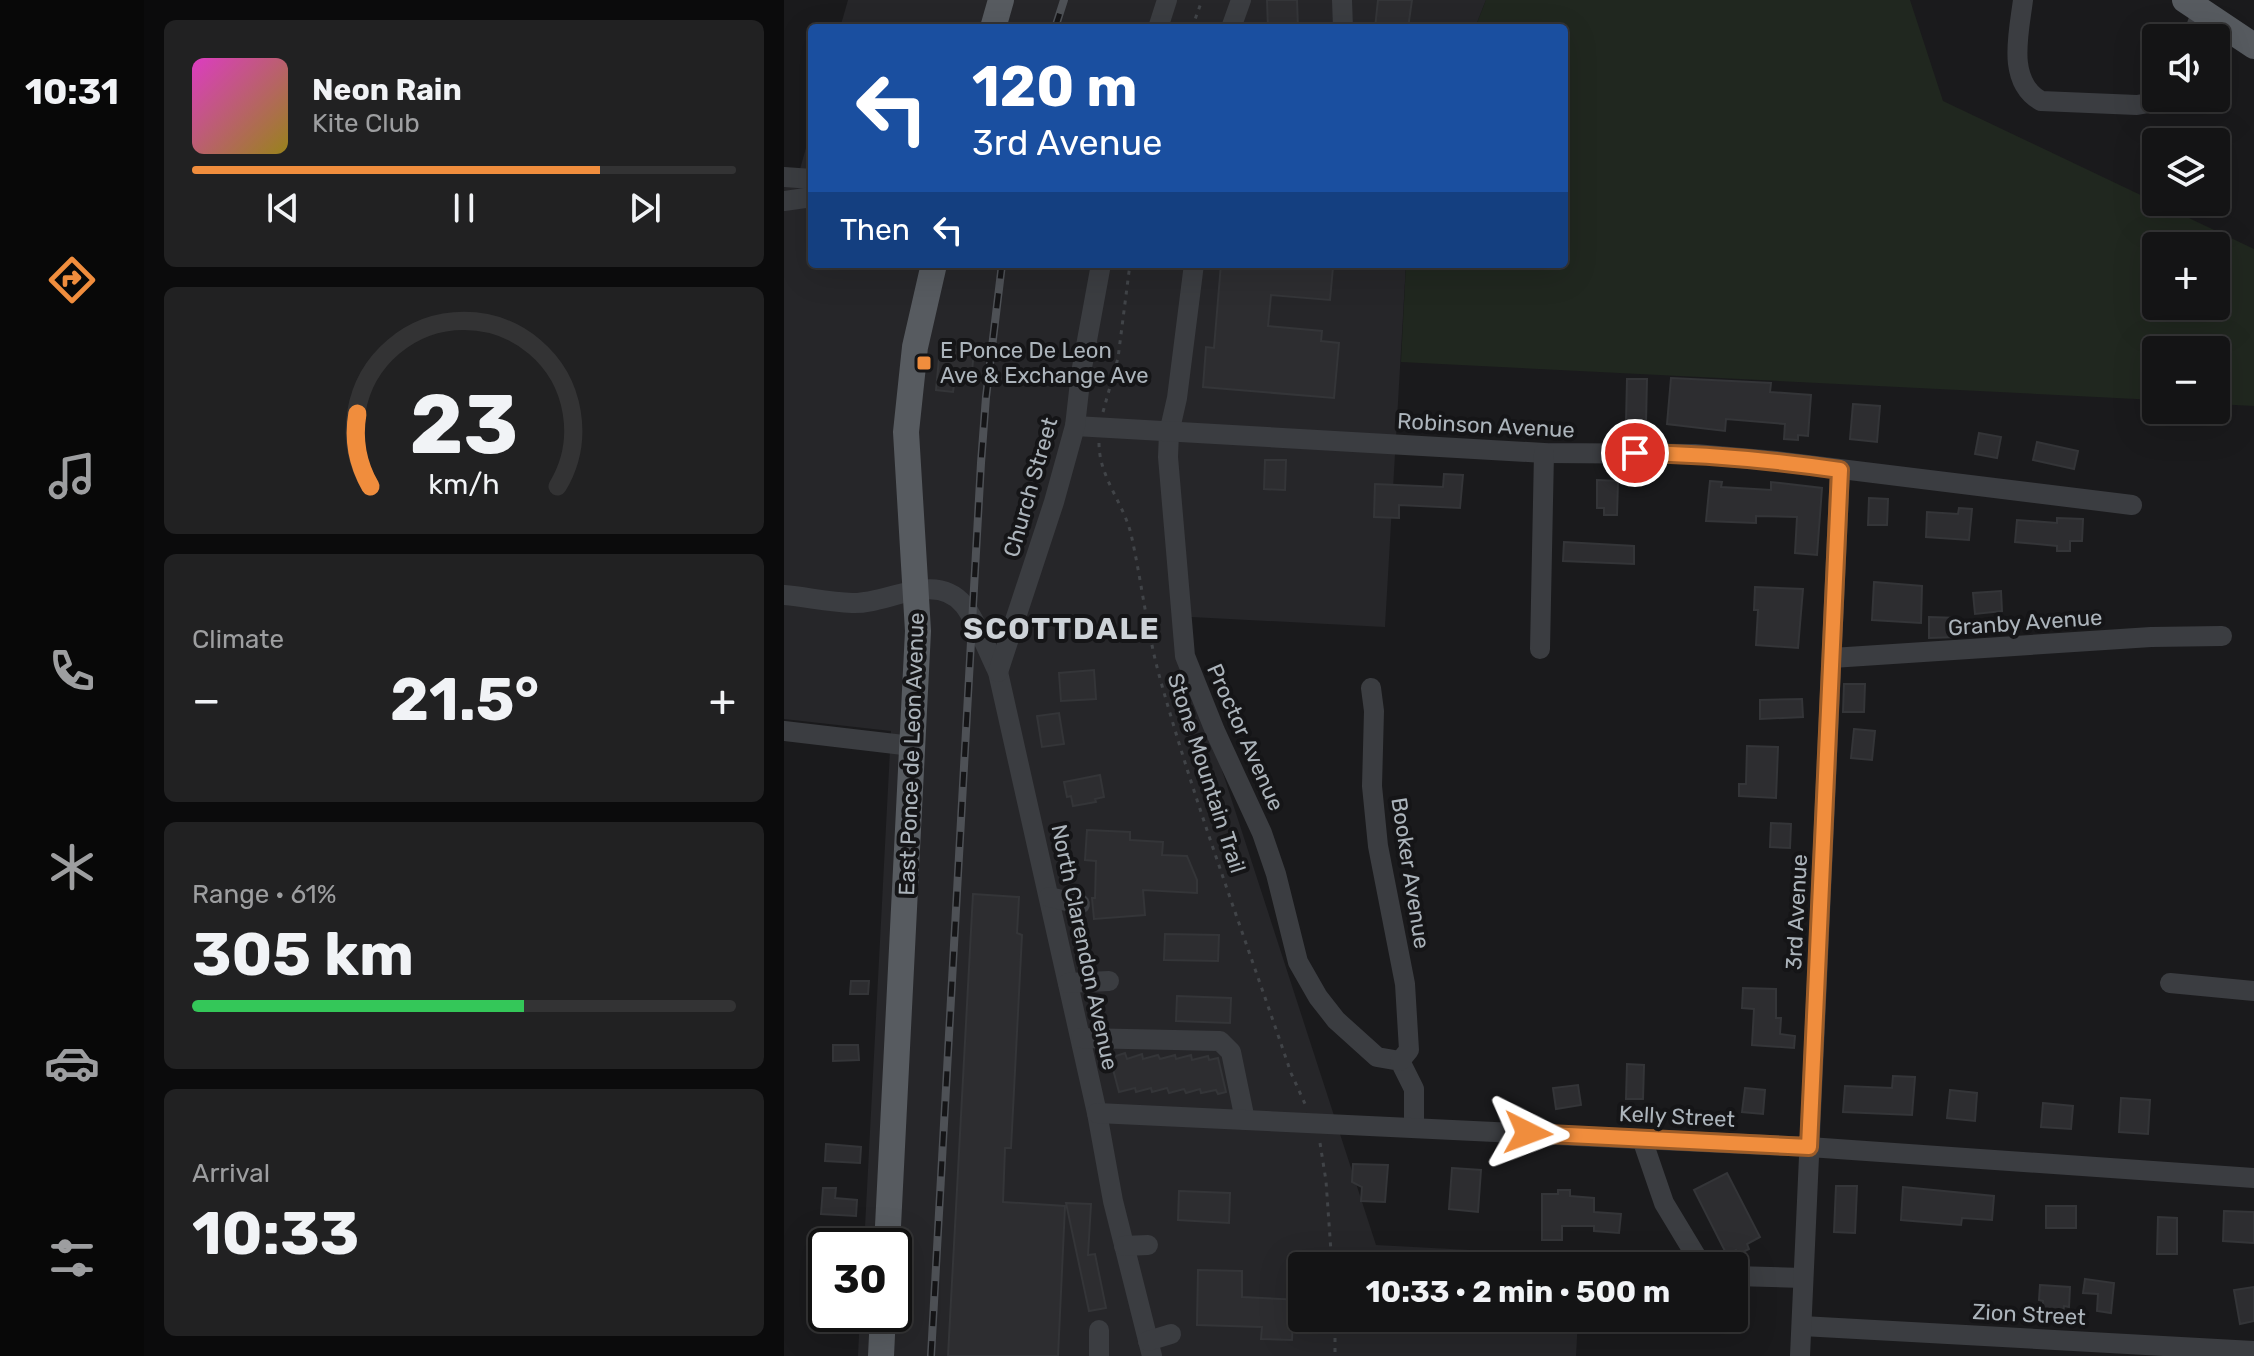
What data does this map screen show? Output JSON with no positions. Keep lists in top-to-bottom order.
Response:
{
  "streets": {
    "main road": ["East Ponce de Leon Avenue"],
    "street": [
      "Robinson Avenue",
      "Church Street",
      "Granby Avenue",
      "Proctor Avenue",
      "Booker Avenue",
      "3rd Avenue",
      "North Clarendon Avenue",
      "Kelly Street",
      "Zion Street"
    ],
    "path": ["Stone Mountain Trail"]
  },
  "crossings": [
    ["Robinson Avenue", "Church Street"],
    ["Robinson Avenue", "Proctor Avenue"],
    ["Robinson Avenue", "3rd Avenue"],
    ["Church Street", "North Clarendon Avenue"],
    ["Granby Avenue", "3rd Avenue"],
    ["Proctor Avenue", "Booker Avenue"],
    ["East Ponce de Leon Avenue", "North Clarendon Avenue"],
    ["3rd Avenue", "Kelly Street"],
    ["3rd Avenue", "Zion Street"],
    ["North Clarendon Avenue", "Kelly Street"]
  ],
  "districts": ["SCOTTDALE"],
  "places": {
    "transit": ["E Ponce De Leon Ave & Exchange Ave"]
  },
  "page": {
    "tabs": "10:31",
    "map_buttons": ["+", "−"],
    "turn": ["120 m", "3rd Avenue"],
    "song": ["Neon Rain", "Kite Club"],
    "then": "Then",
    "tile": [
      "Climate",
      ["Range · 61%", "305 km"],
      ["Arrival", "10:33"]
    ],
    "heat": ["−", "21.5°", "+"],
    "limit": "30",
    "trip": "10:33 · 2 min · 500 m",
    "gauge": ["23", "km/h"]
  }
}
